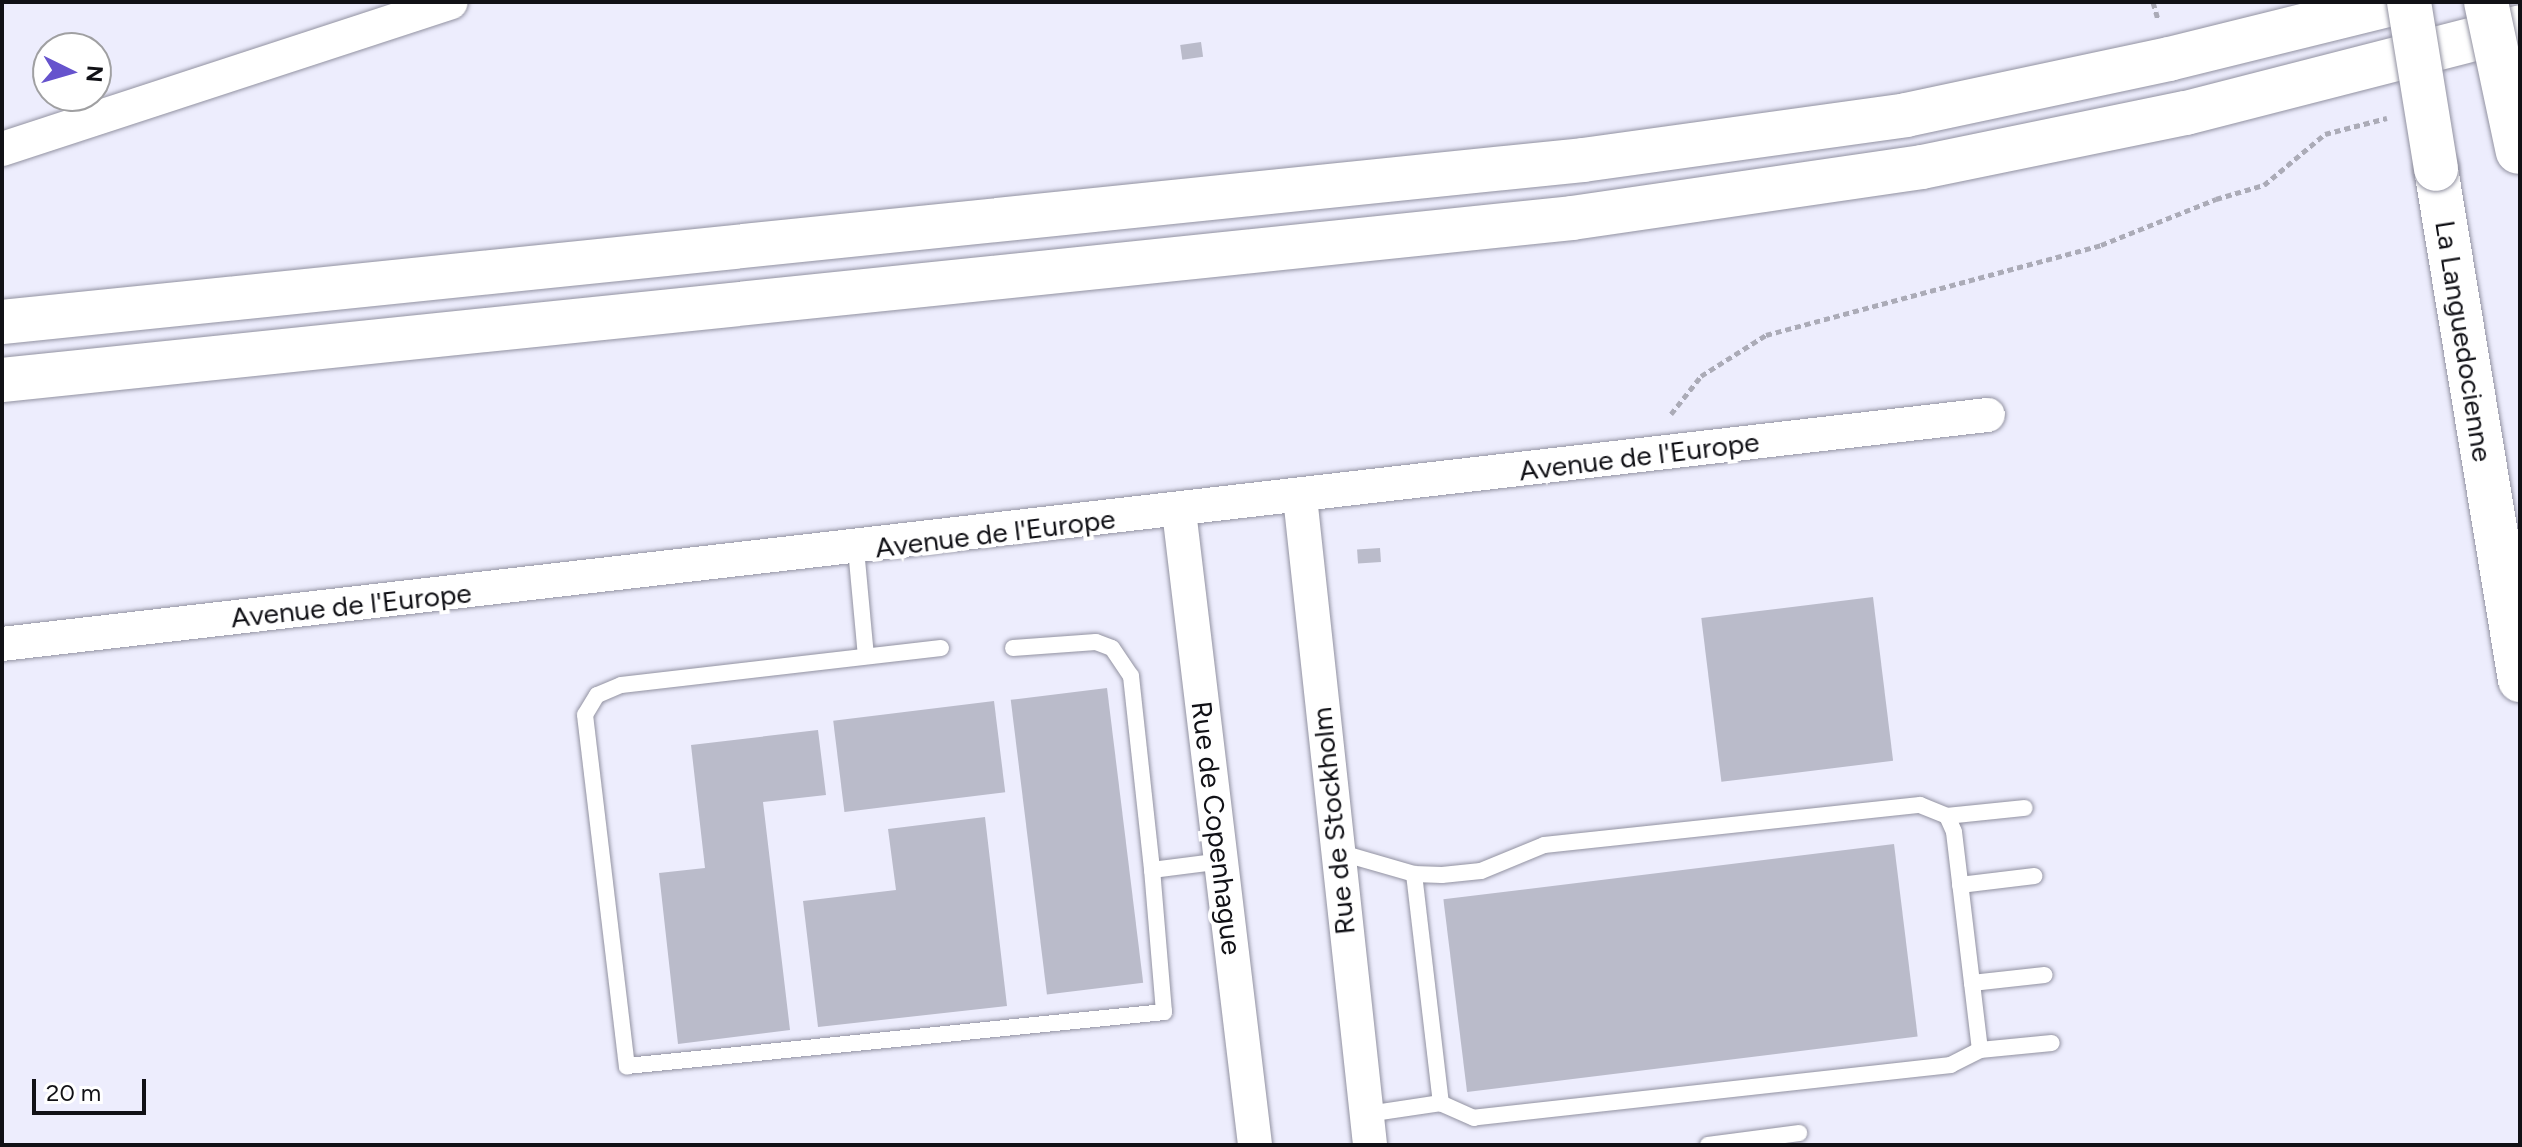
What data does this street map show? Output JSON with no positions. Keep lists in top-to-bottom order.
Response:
{
  "streets": {
    "main road": ["La Languedocienne"],
    "street": ["Avenue de l'Europe", "Rue de Stockholm", "Rue de Copenhague"]
  },
  "crossings": [
    ["Avenue de l'Europe", "Rue de Stockholm"],
    ["Avenue de l'Europe", "Rue de Copenhague"]
  ],
  "scale_bar": "20 m",
  "north": "right"
}
